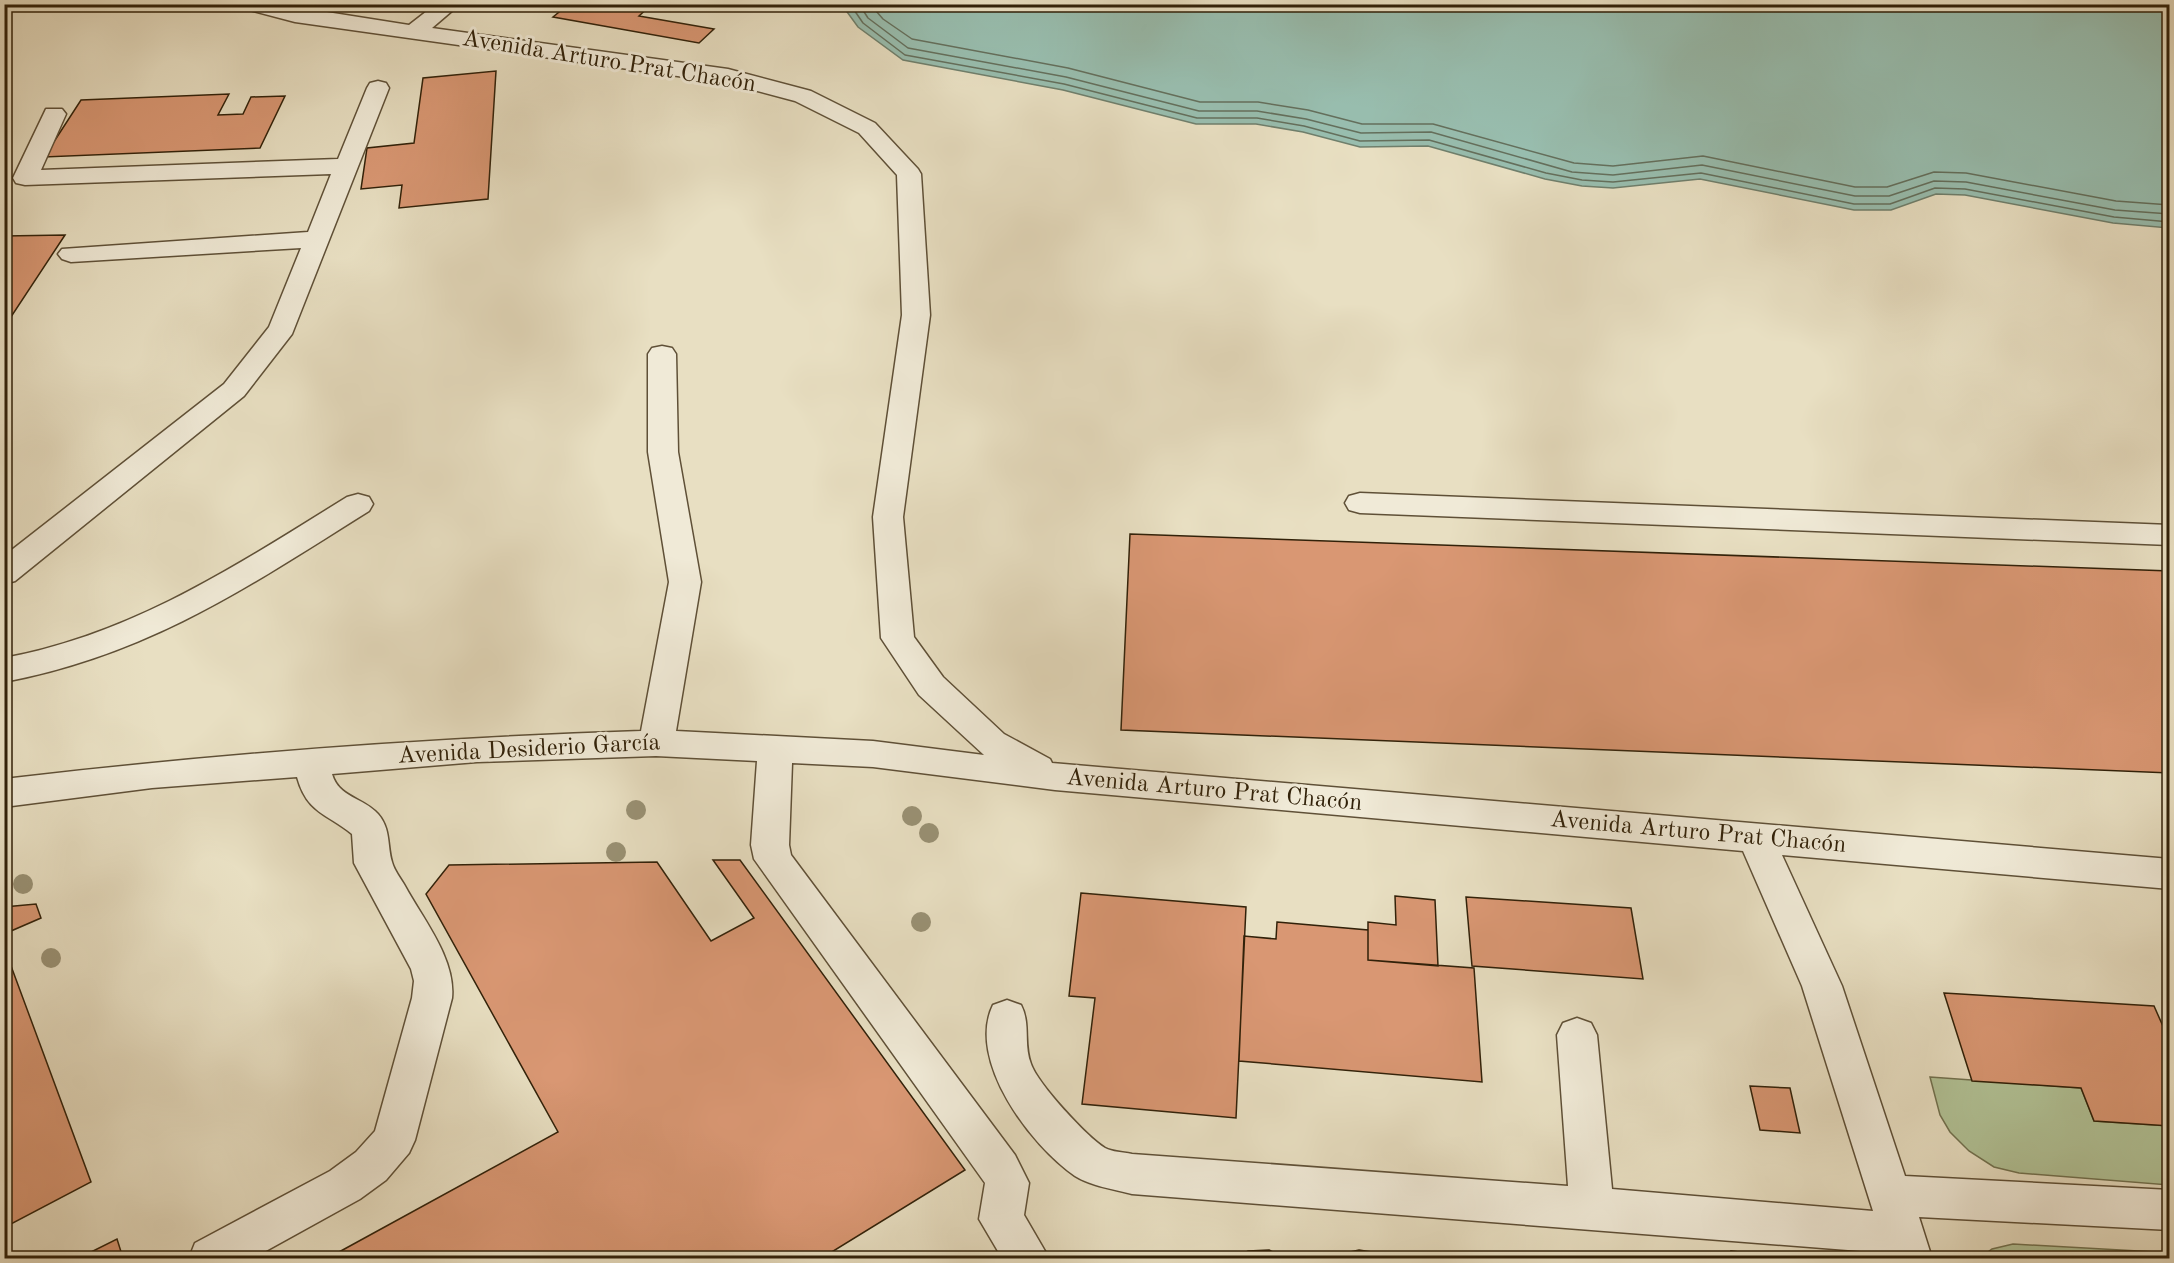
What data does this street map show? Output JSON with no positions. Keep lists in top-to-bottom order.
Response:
{
  "streets": {
    "street": ["Avenida Arturo Prat Chacón", "Avenida Desiderio García"]
  },
  "crossings": [
    ["Avenida Arturo Prat Chacón", "Avenida Desiderio García"]
  ]
}
